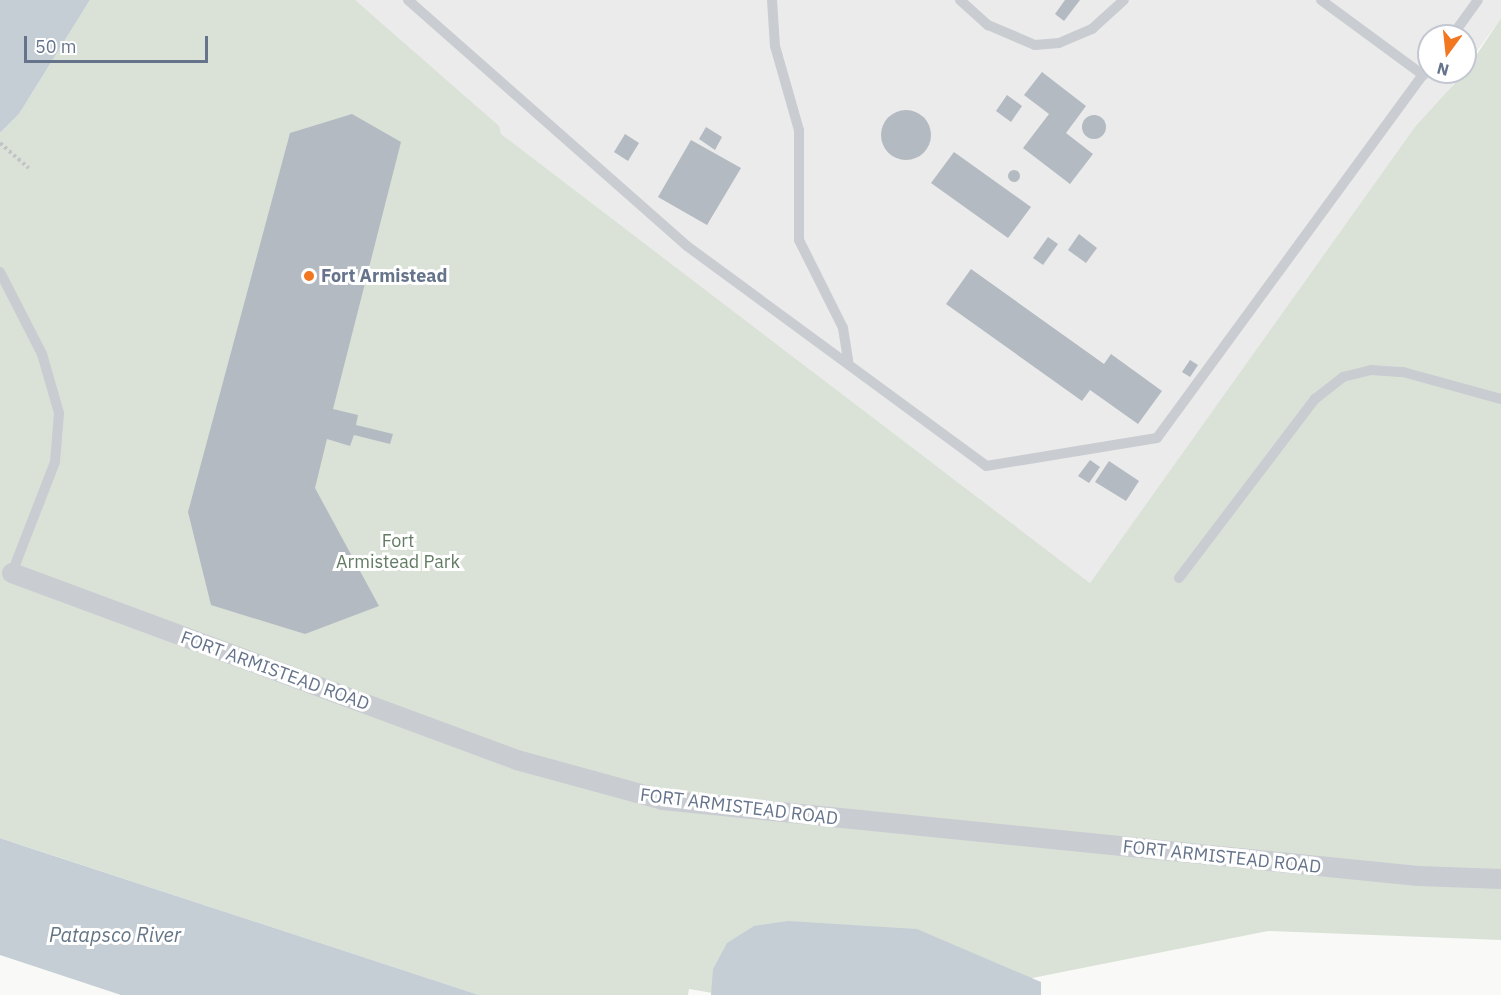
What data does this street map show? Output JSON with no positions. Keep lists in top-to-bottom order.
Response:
{
  "streets": {
    "street": ["FORT ARMISTEAD ROAD"]
  },
  "water": ["Patapsco River"],
  "parks": ["Fort Armistead Park"],
  "places": ["Fort Armistead"],
  "scale_bar": "50 m",
  "north": "bottom"
}
